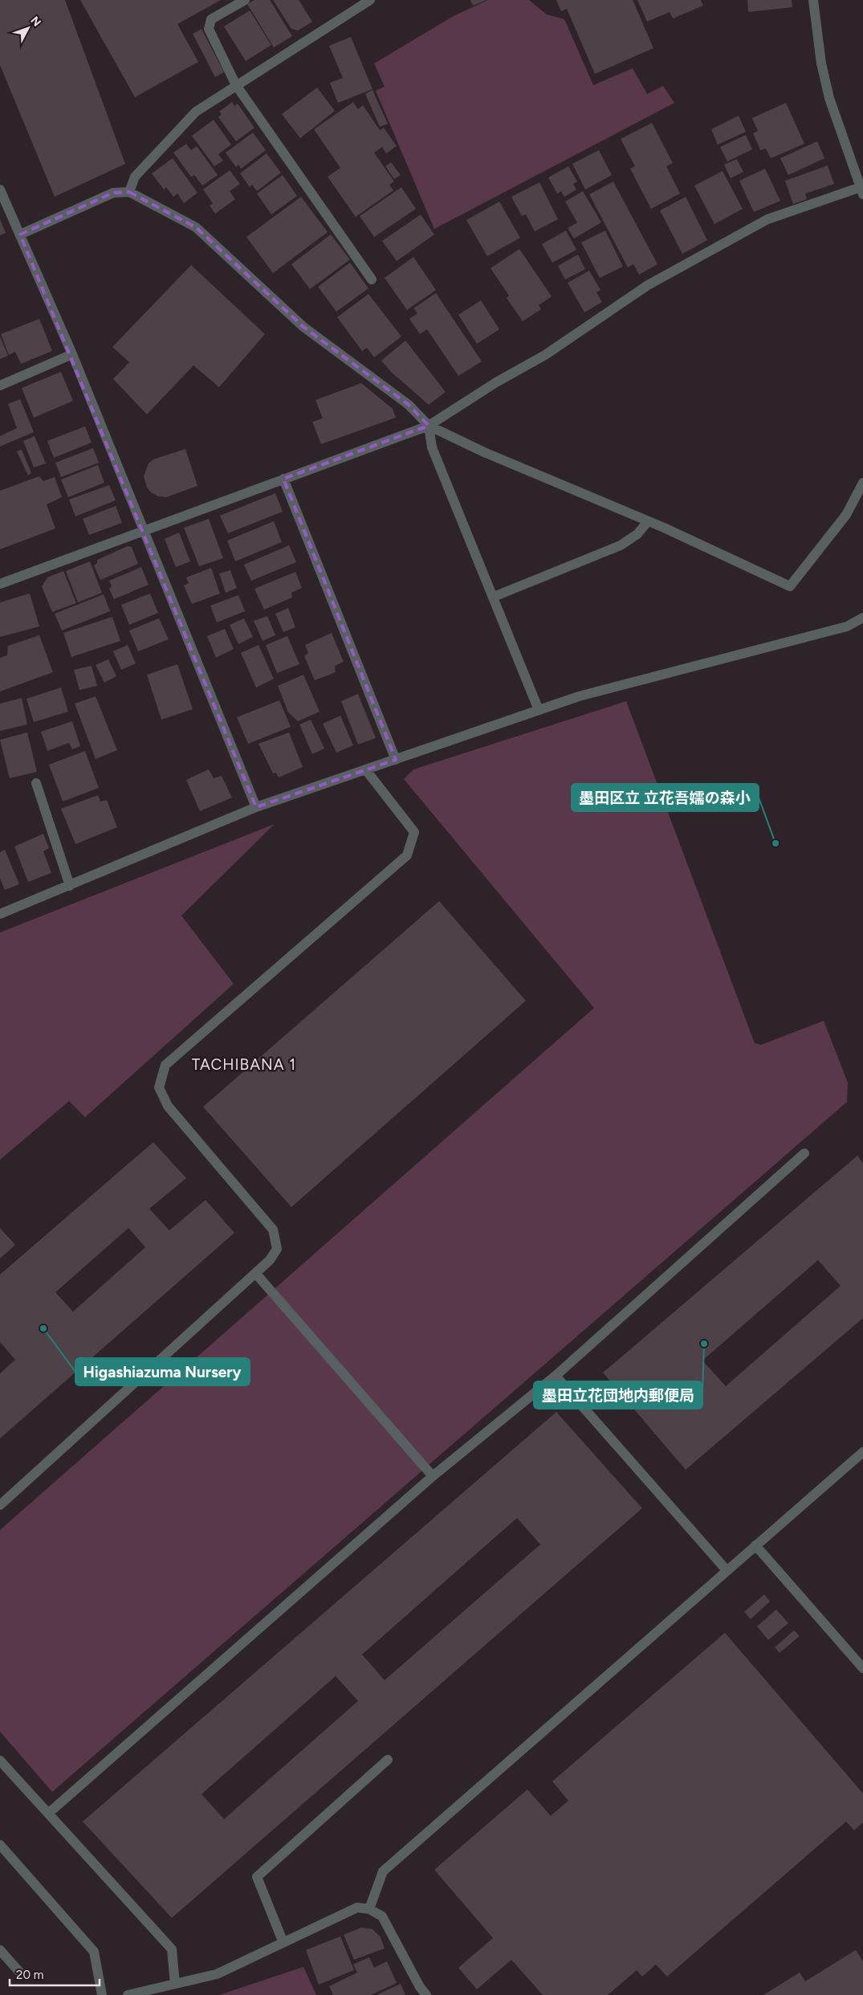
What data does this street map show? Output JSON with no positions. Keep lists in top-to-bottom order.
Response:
{
  "districts": ["TACHIBANA 1"],
  "places": ["墨田区立 立花吾嬬の森小", "Higashiazuma Nursery", "墨田立花団地内郵便局"],
  "scale_bar": "20 m",
  "north": "top right"
}
